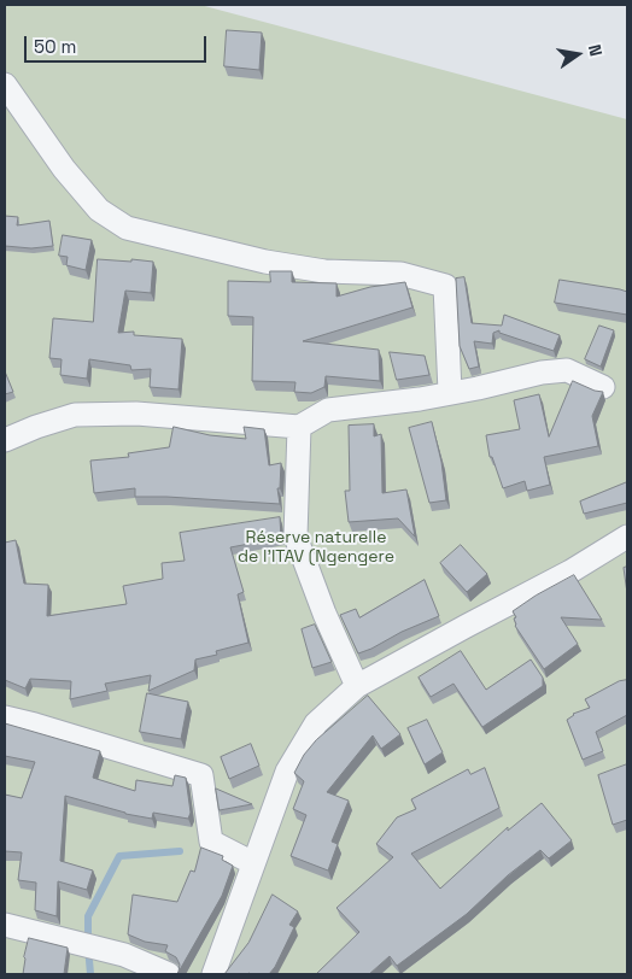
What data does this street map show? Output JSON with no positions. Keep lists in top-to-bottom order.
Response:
{
  "parks": ["Réserve naturelle de l'ITAV (Ngengere"],
  "scale_bar": "50 m",
  "north": "right"
}
